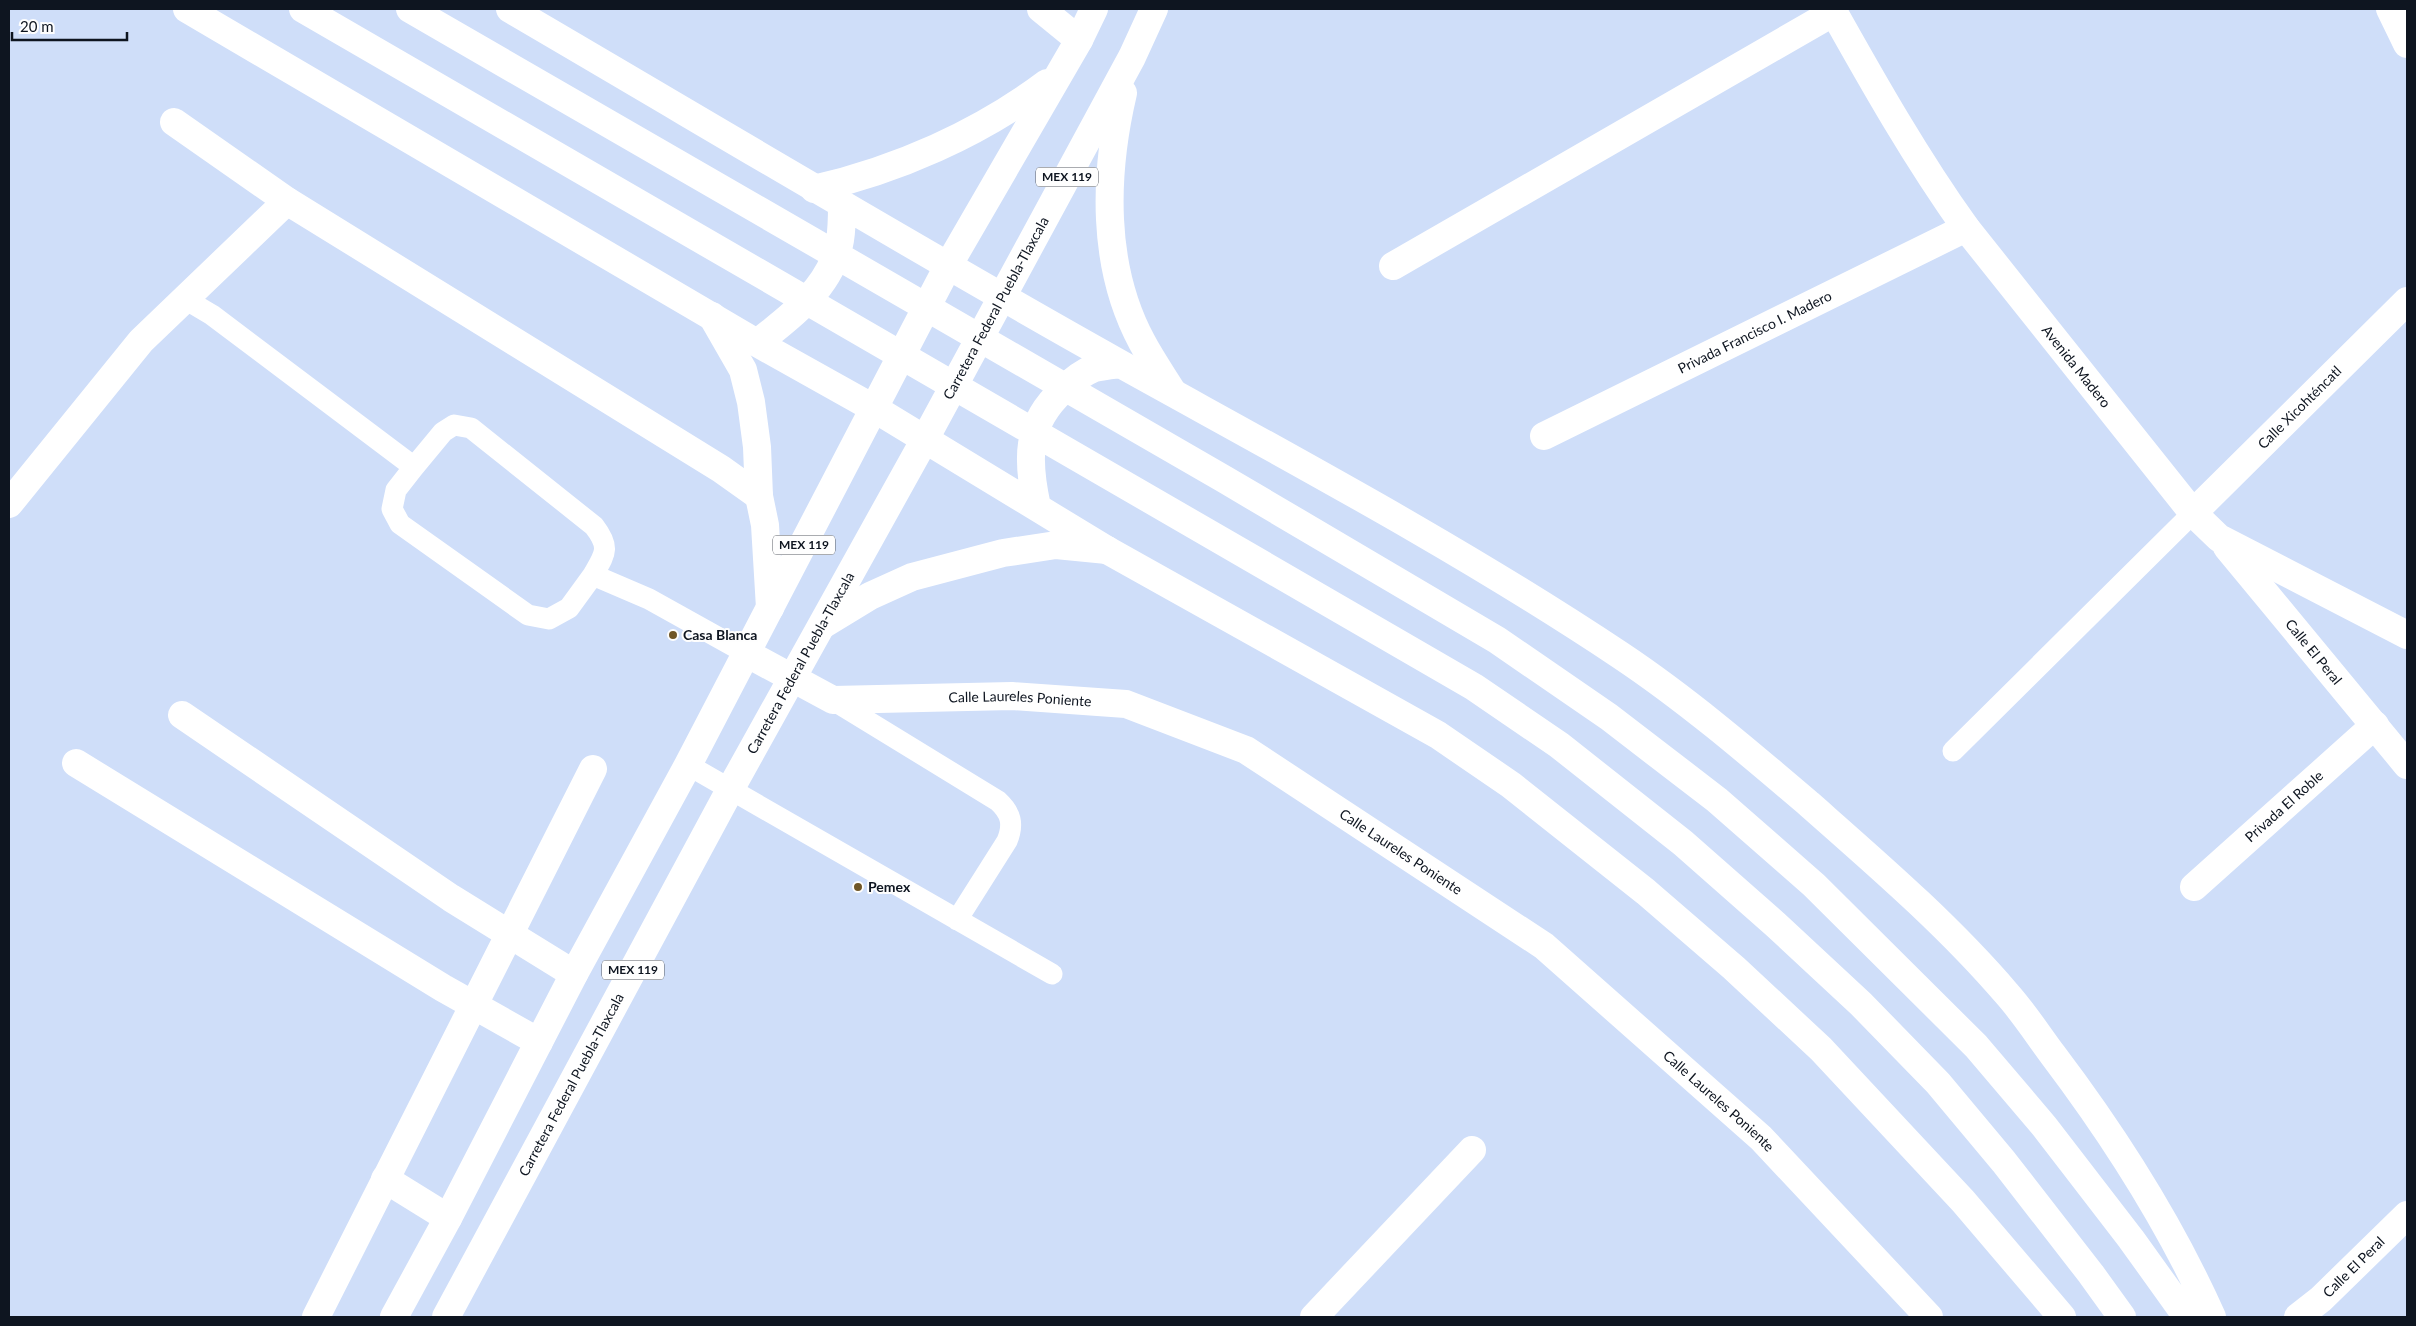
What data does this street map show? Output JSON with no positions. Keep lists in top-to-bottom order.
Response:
{
  "streets": {
    "main road": [
      "MEX 119",
      "Carretera Federal Puebla-Tlaxcala",
      "Privada Francisco I. Madero",
      "Avenida Madero",
      "Calle Xicohténcatl",
      "Calle El Peral",
      "Calle Laureles Poniente",
      "Privada El Roble"
    ]
  },
  "crossings": [
    ["MEX 119", "Calle Laureles Poniente"],
    ["Carretera Federal Puebla-Tlaxcala", "Calle Laureles Poniente"],
    ["Privada Francisco I. Madero", "Avenida Madero"],
    ["Avenida Madero", "Calle Xicohténcatl"],
    ["Avenida Madero", "Calle El Peral"],
    ["Calle El Peral", "Privada El Roble"]
  ],
  "places": ["Casa Blanca", "Pemex"],
  "scale_bar": "20 m"
}
